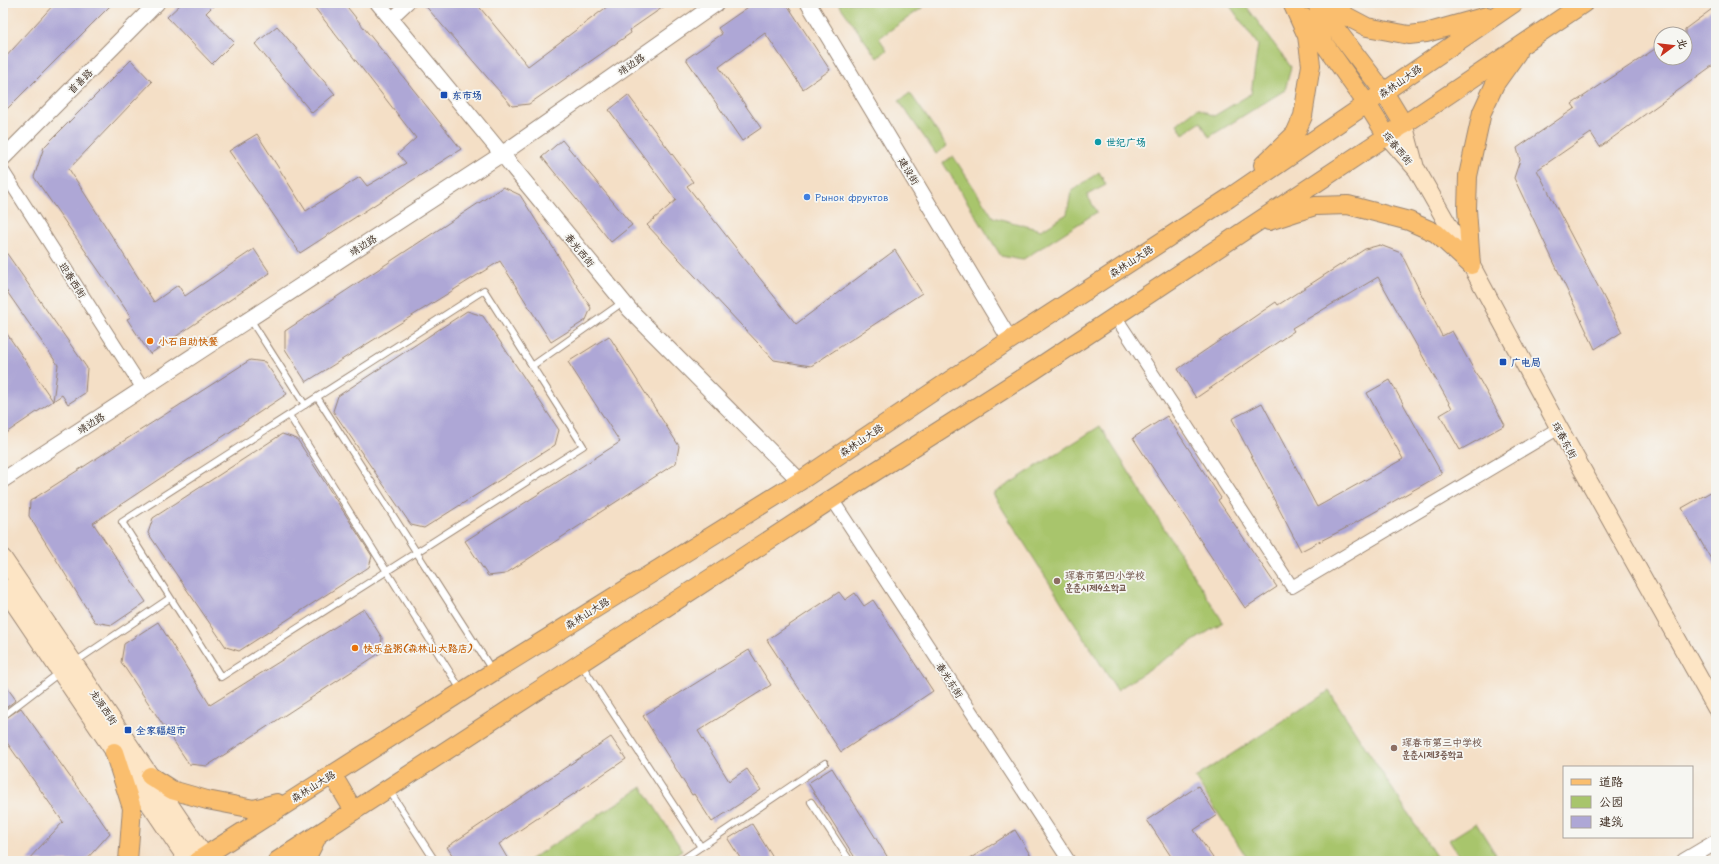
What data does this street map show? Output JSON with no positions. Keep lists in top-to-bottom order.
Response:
{
  "streets": {
    "main road": [
      "森林山大路",
      "珲春西街",
      "珲春东街",
      "龙源西街"
    ],
    "street": [
      "靖边路",
      "首善路",
      "建设街",
      "春光西街",
      "迎春西街",
      "春光东街"
    ]
  },
  "crossings": [
    ["靖边路", "春光西街"],
    ["靖边路", "迎春西街"],
    ["森林山大路", "珲春西街"],
    ["森林山大路", "建设街"],
    ["森林山大路", "春光西街"],
    ["森林山大路", "龙源西街"],
    ["珲春西街", "珲春东街"]
  ],
  "places": {
    "transit": ["东市场", "广电局", "全家福超市"],
    "other": [
      "世纪广场",
      "Рынок фруктов",
      "小石自助快餐",
      "珲春市第四小学校 훈춘시제4소학교",
      "快乐益粥(森林山大路店)",
      "珲春市第三中学校 훈춘시제3중학교"
    ]
  },
  "legend": ["道路", "公园", "建筑"],
  "north": "right"
}
